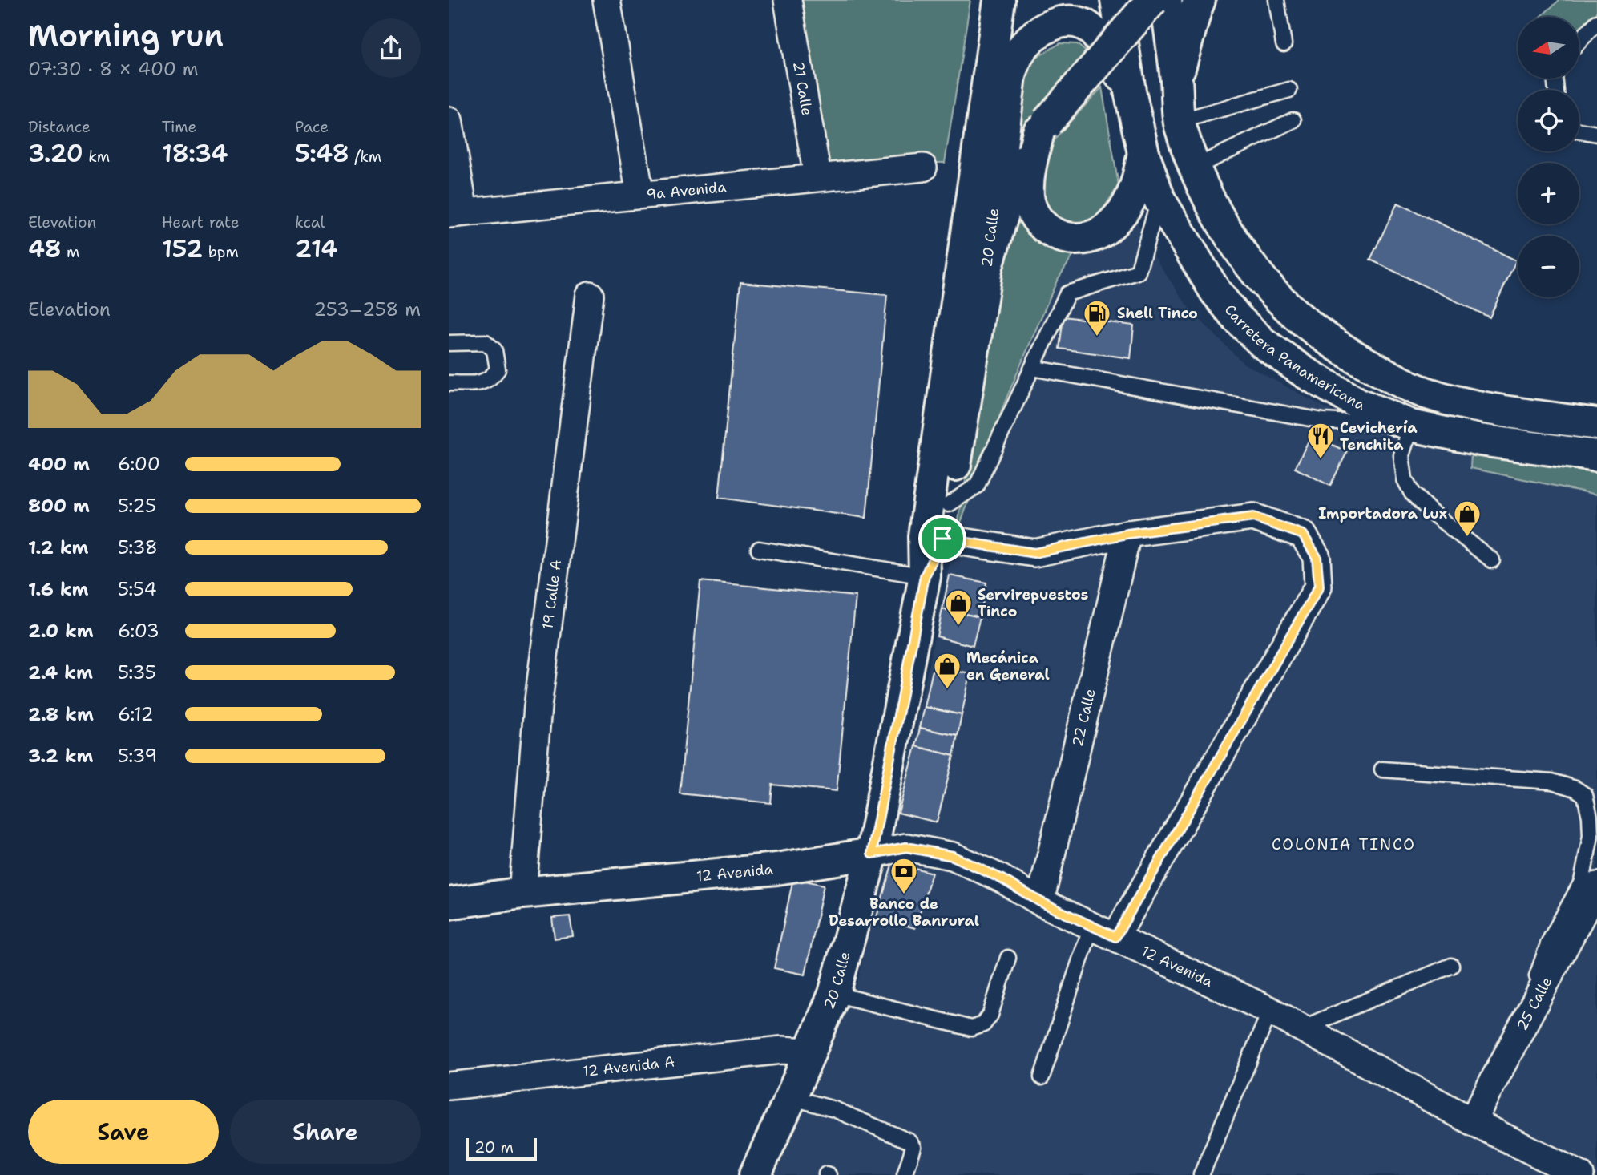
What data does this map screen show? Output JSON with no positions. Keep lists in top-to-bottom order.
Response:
{
  "streets": {
    "main road": ["20 Calle", "Carretera Panamericana", "12 Avenida"],
    "street": [
      "21 Calle",
      "9a Avenida",
      "19 Calle A",
      "22 Calle",
      "25 Calle",
      "12 Avenida A"
    ]
  },
  "crossings": [
    ["21 Calle", "9a Avenida"],
    ["20 Calle", "Carretera Panamericana"],
    ["20 Calle", "12 Avenida"],
    ["20 Calle", "12 Avenida A"],
    ["19 Calle A", "12 Avenida"],
    ["22 Calle", "12 Avenida"],
    ["12 Avenida", "25 Calle"]
  ],
  "districts": ["COLONIA TINCO"],
  "places": {
    "fuel station": ["Shell Tinco"],
    "restaurant": ["Cevichería Tenchita"],
    "shop": ["Importadora Lux", "Servirepuestos Tinco", "Mecánica en General"],
    "bank": ["Banco de Desarrollo Banrural"]
  },
  "scale_bar": "20 m",
  "north": "left",
  "page": {
    "heading": ["Morning run", "07:30 · 8 × 400 m"],
    "map_buttons": ["+", "−"],
    "stats": [
      ["Distance", "3.20 km"],
      ["Time", "18:34"],
      ["Pace", "5:48 /km"],
      ["Elevation", "48 m"],
      ["Heart rate", "152 bpm"],
      ["kcal", "214"]
    ],
    "chart": ["Elevation", "253–258 m"],
    "list": [
      {
        "name": "400 m",
        "note": "6:00"
      },
      {
        "name": "800 m",
        "note": "5:25"
      },
      {
        "name": "1.2 km",
        "note": "5:38"
      },
      {
        "name": "1.6 km",
        "note": "5:54"
      },
      {
        "name": "2.0 km",
        "note": "6:03"
      },
      {
        "name": "2.4 km",
        "note": "5:35"
      },
      {
        "name": "2.8 km",
        "note": "6:12"
      },
      {
        "name": "3.2 km",
        "note": "5:39"
      }
    ],
    "buttons": ["Save", "Share"],
    "scale": "20 m"
  }
}
